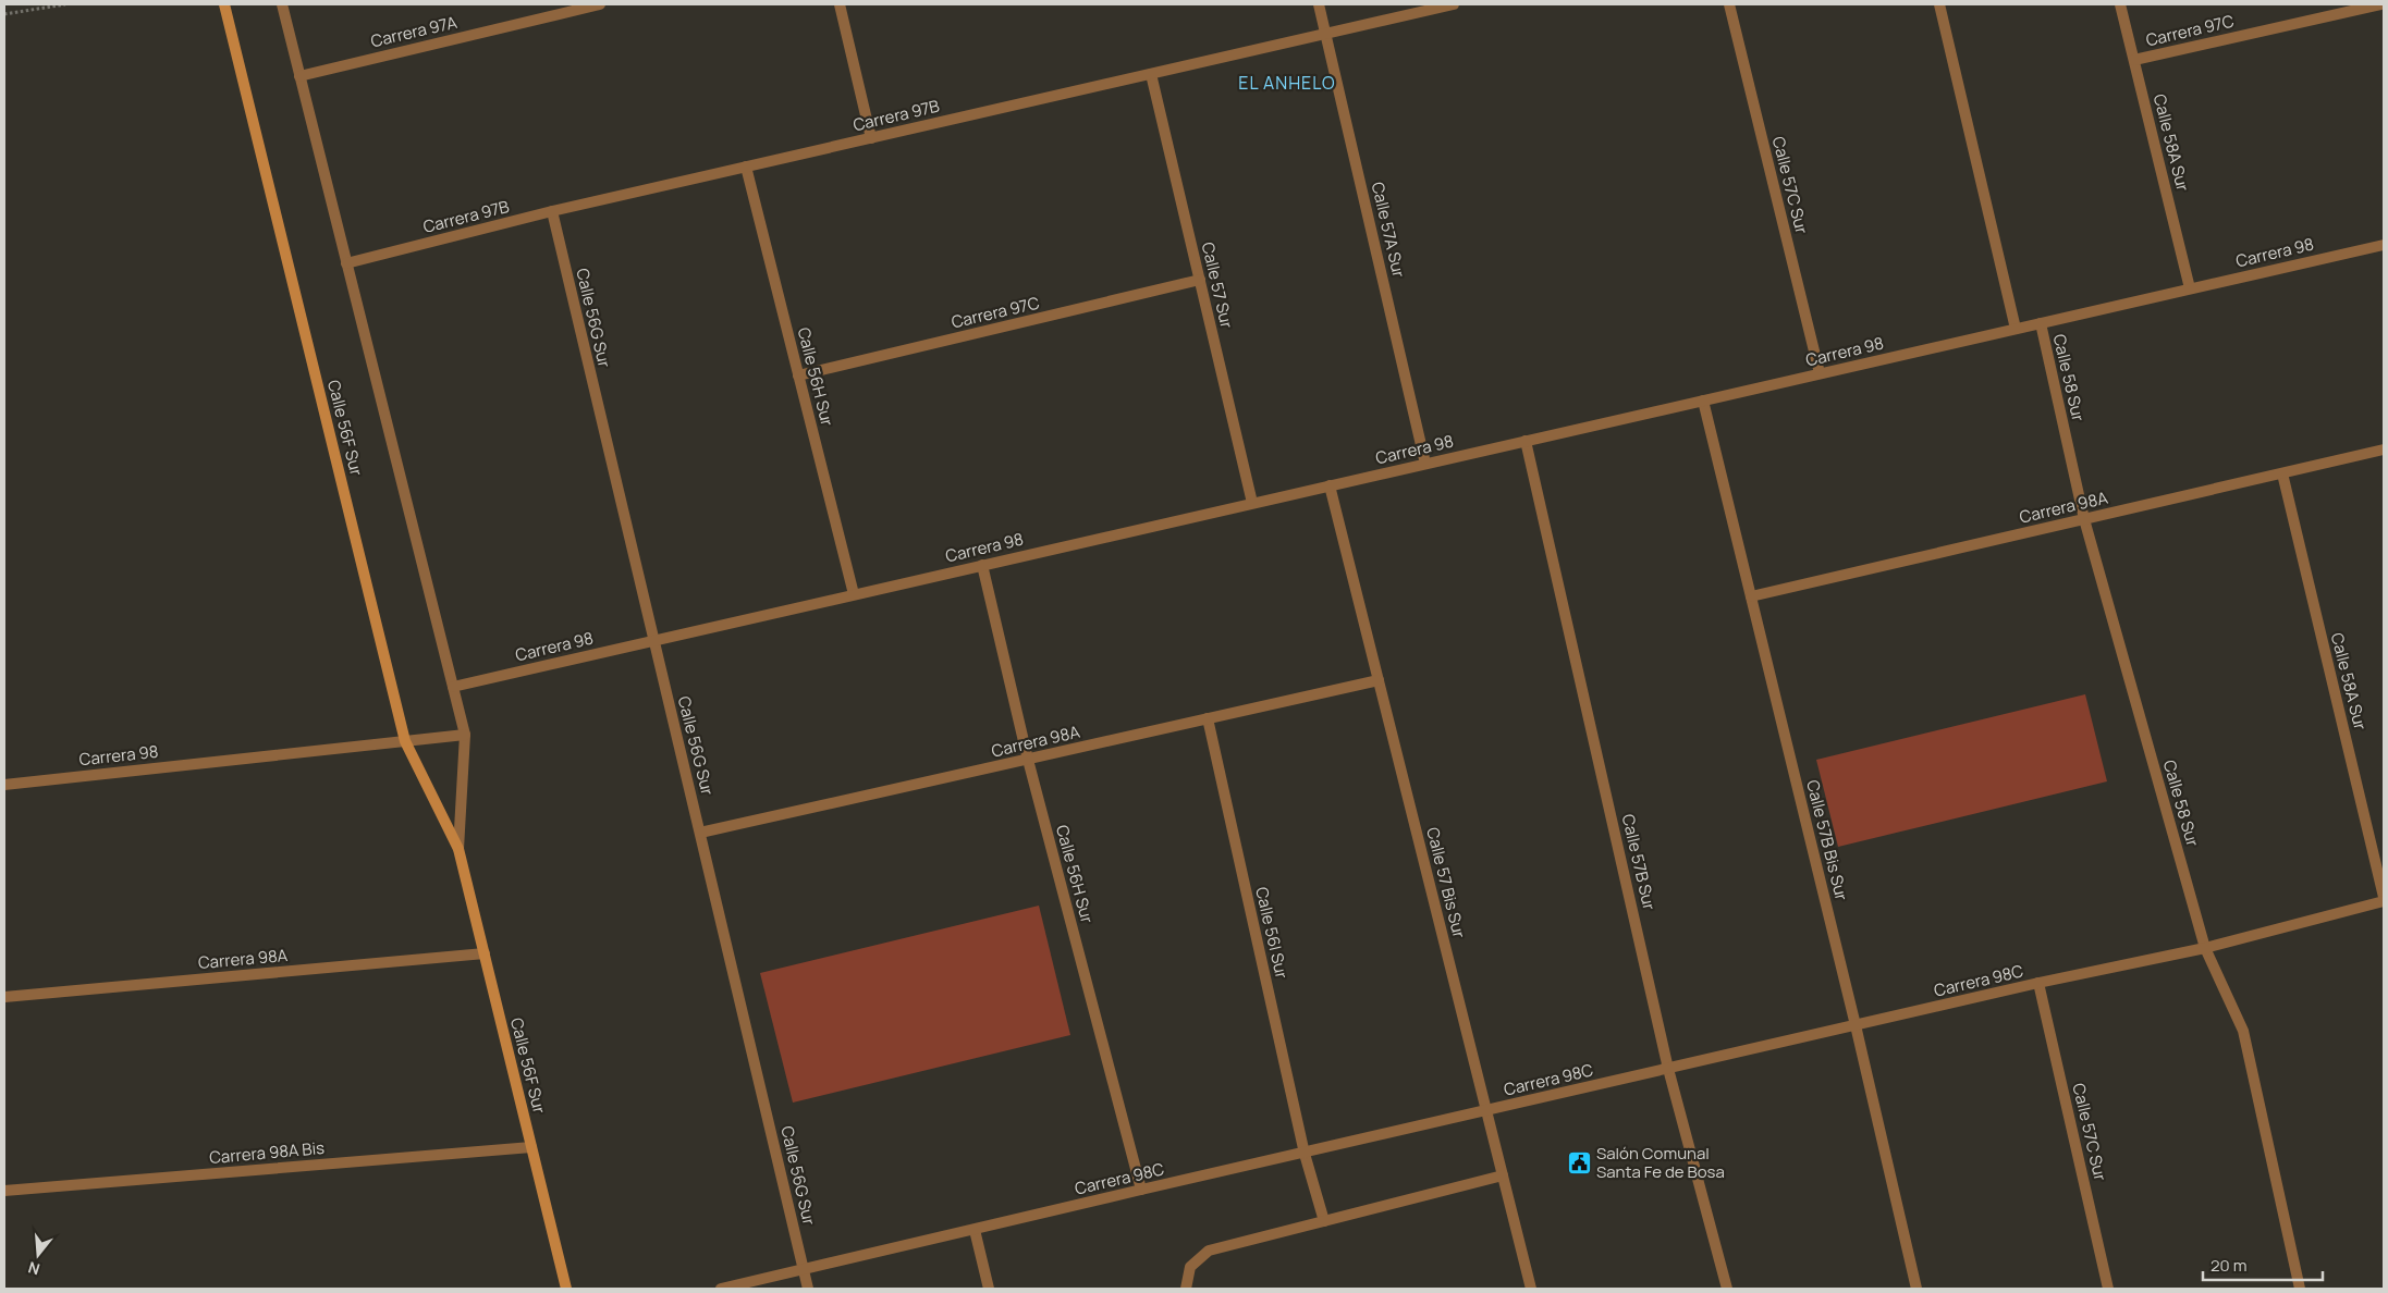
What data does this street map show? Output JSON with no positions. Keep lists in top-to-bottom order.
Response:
{
  "streets": {
    "street": [
      "Carrera 97C",
      "Carrera 97A",
      "Carrera 97B",
      "Calle 58A Sur",
      "Calle 57C Sur",
      "Calle 57A Sur",
      "Carrera 98",
      "Calle 57 Sur",
      "Calle 56G Sur",
      "Calle 56H Sur",
      "Calle 58 Sur",
      "Calle 56F Sur",
      "Carrera 98A",
      "Calle 57B Bis Sur",
      "Calle 57B Sur",
      "Calle 57 Bis Sur",
      "Calle 56I Sur",
      "Carrera 98C",
      "Carrera 98A Bis"
    ]
  },
  "crossings": [
    ["Carrera 97C", "Calle 58A Sur"],
    ["Carrera 97C", "Calle 57 Sur"],
    ["Carrera 97C", "Calle 56H Sur"],
    ["Carrera 97A", "Calle 56F Sur"],
    ["Carrera 97B", "Calle 57A Sur"],
    ["Carrera 97B", "Calle 57 Sur"],
    ["Carrera 97B", "Calle 56G Sur"],
    ["Carrera 97B", "Calle 56H Sur"],
    ["Carrera 97B", "Calle 56F Sur"],
    ["Calle 58A Sur", "Carrera 98"],
    ["Calle 58A Sur", "Carrera 98A"],
    ["Calle 58A Sur", "Carrera 98C"],
    ["Calle 57C Sur", "Carrera 98"],
    ["Calle 57C Sur", "Carrera 98C"],
    ["Calle 57A Sur", "Carrera 98"],
    ["Carrera 98", "Calle 57 Sur"],
    ["Carrera 98", "Calle 56G Sur"],
    ["Carrera 98", "Calle 56H Sur"],
    ["Carrera 98", "Calle 58 Sur"],
    ["Carrera 98", "Calle 56F Sur"],
    ["Carrera 98", "Calle 57B Bis Sur"],
    ["Carrera 98", "Calle 57B Sur"],
    ["Carrera 98", "Calle 57 Bis Sur"],
    ["Calle 56G Sur", "Carrera 98A"],
    ["Calle 56G Sur", "Carrera 98C"],
    ["Calle 56H Sur", "Carrera 98A"],
    ["Calle 56H Sur", "Carrera 98C"],
    ["Calle 58 Sur", "Carrera 98A"],
    ["Calle 58 Sur", "Carrera 98C"],
    ["Calle 56F Sur", "Carrera 98A"],
    ["Calle 56F Sur", "Carrera 98A Bis"],
    ["Carrera 98A", "Calle 57B Bis Sur"],
    ["Carrera 98A", "Calle 57 Bis Sur"],
    ["Carrera 98A", "Calle 56I Sur"],
    ["Calle 57B Bis Sur", "Carrera 98C"],
    ["Calle 57B Sur", "Carrera 98C"],
    ["Calle 57 Bis Sur", "Carrera 98C"],
    ["Calle 56I Sur", "Carrera 98C"]
  ],
  "districts": ["EL ANHELO"],
  "places": {
    "public building": ["Salón Comunal Santa Fe de Bosa"]
  },
  "scale_bar": "20 m",
  "north": "bottom"
}
